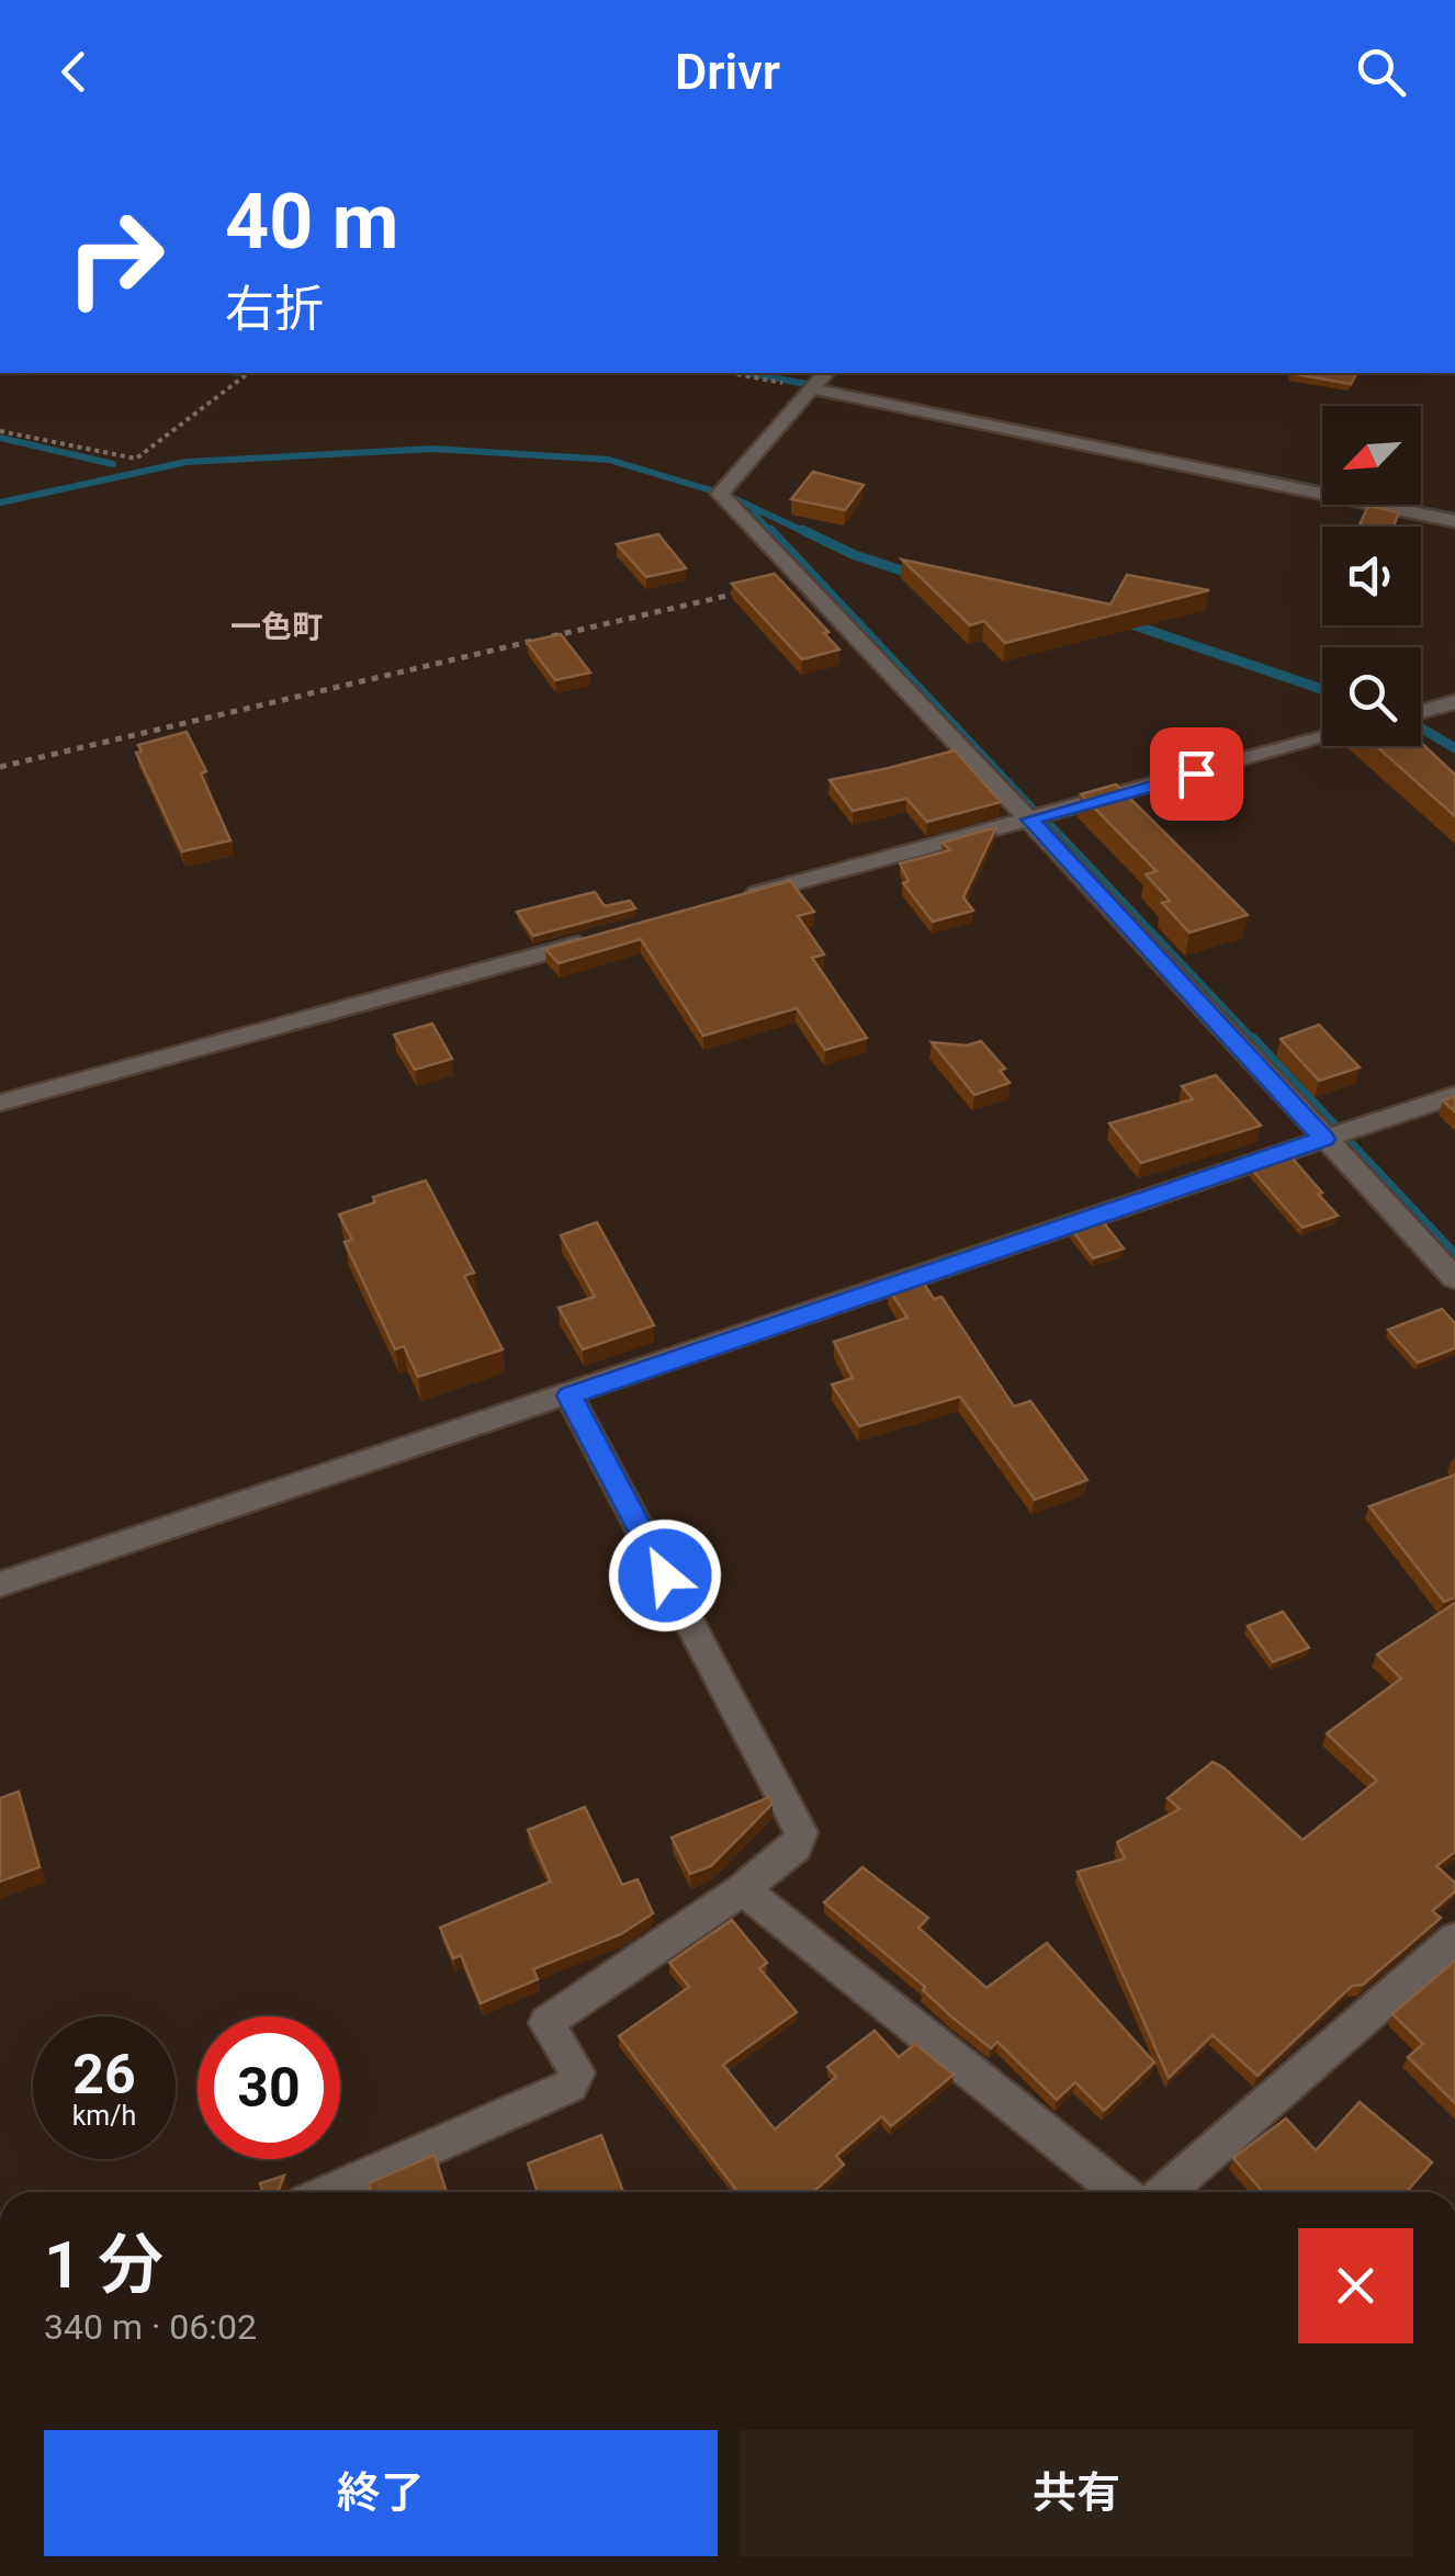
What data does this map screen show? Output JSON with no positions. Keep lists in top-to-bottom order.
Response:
{
  "districts": ["一色町"],
  "north": "bottom left",
  "page": {
    "header": "Drivr",
    "turn": ["40 m", "右折"],
    "speed": "26 km/h",
    "limit": "30",
    "heading": ["1 分", "340 m · 06:02"],
    "buttons": ["終了", "共有"]
  }
}
